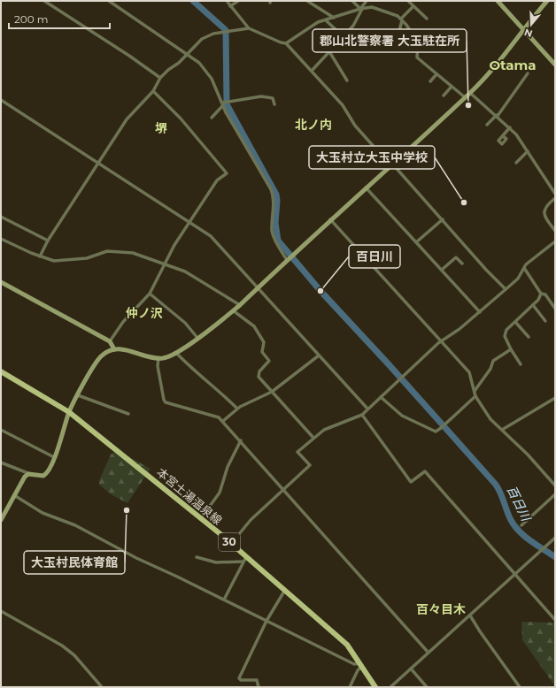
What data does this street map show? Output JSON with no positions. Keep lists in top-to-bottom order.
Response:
{
  "streets": {
    "main road": ["本宮土湯温泉線", "30"]
  },
  "districts": [
    "Otama",
    "北ノ内",
    "堺",
    "仲ノ沢",
    "百々目木"
  ],
  "water": ["百日川"],
  "places": [
    "郡山北警察署 大玉駐在所",
    "大玉村立大玉中学校",
    "百日川",
    "大玉村民体育館"
  ],
  "scale_bar": "200 m",
  "north": "bottom"
}
